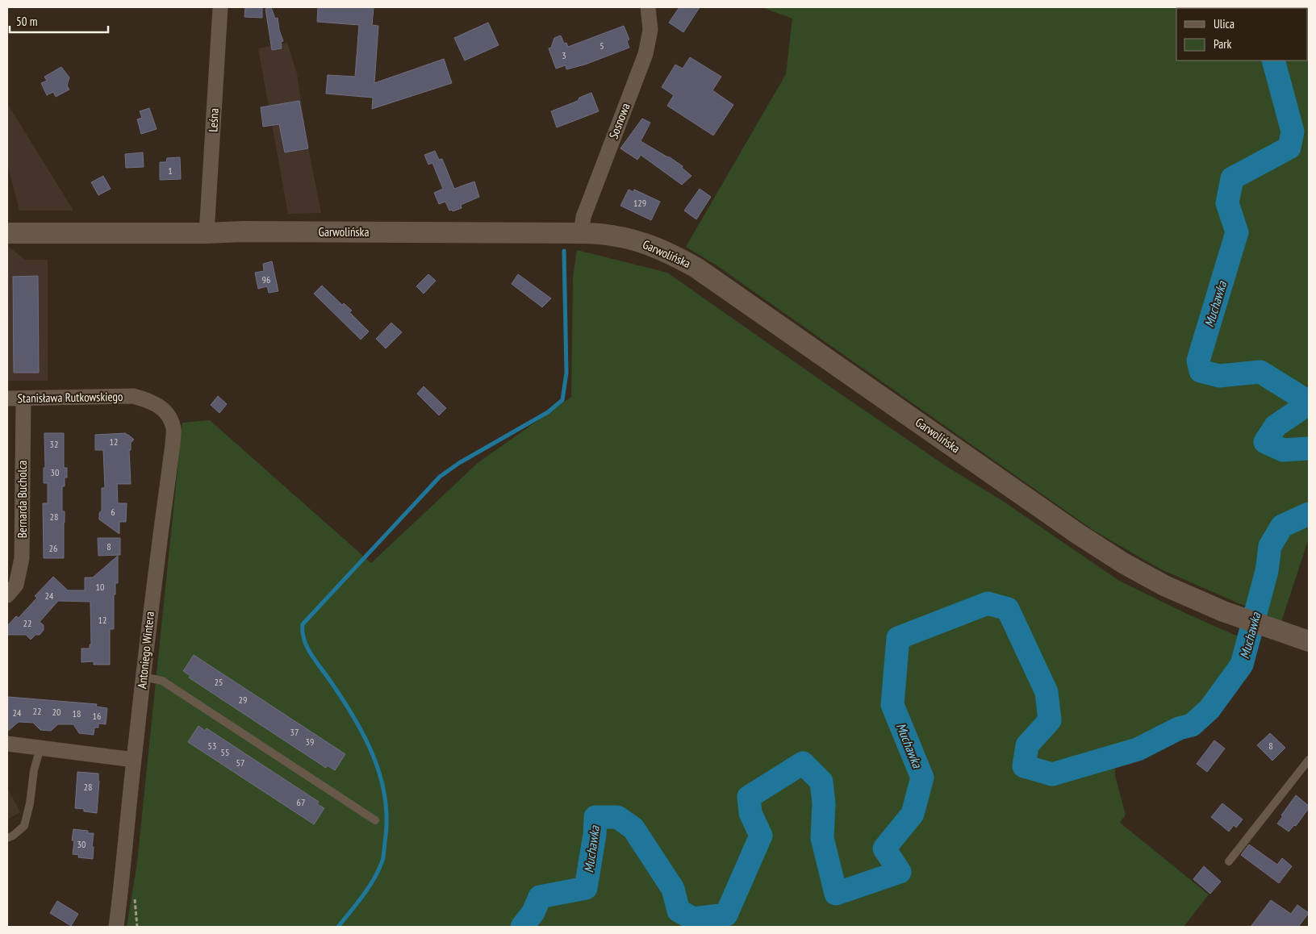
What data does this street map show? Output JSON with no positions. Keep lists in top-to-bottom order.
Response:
{
  "streets": {
    "main road": ["Garwolińska"],
    "street": [
      "Leśna",
      "Sosnowa",
      "Stanisława Rutkowskiego",
      "Bernarda Bucholca",
      "Antoniego Wintera"
    ]
  },
  "crossings": [
    ["Leśna", "Garwolińska"],
    ["Sosnowa", "Garwolińska"],
    ["Stanisława Rutkowskiego", "Bernarda Bucholca"],
    ["Stanisława Rutkowskiego", "Antoniego Wintera"]
  ],
  "water": ["Muchawka"],
  "house_numbers": [
    "5",
    "3",
    "1",
    "129",
    "96",
    "12",
    "32",
    "30",
    "6",
    "28",
    "8",
    "26",
    "10",
    "24",
    "12",
    "22",
    "25",
    "29",
    "22",
    "20",
    "24",
    "18",
    "16",
    "37",
    "39",
    "53",
    "8",
    "55",
    "57",
    "28",
    "67",
    "30"
  ],
  "legend": ["Ulica", "Park"],
  "scale_bar": "50 m"
}
